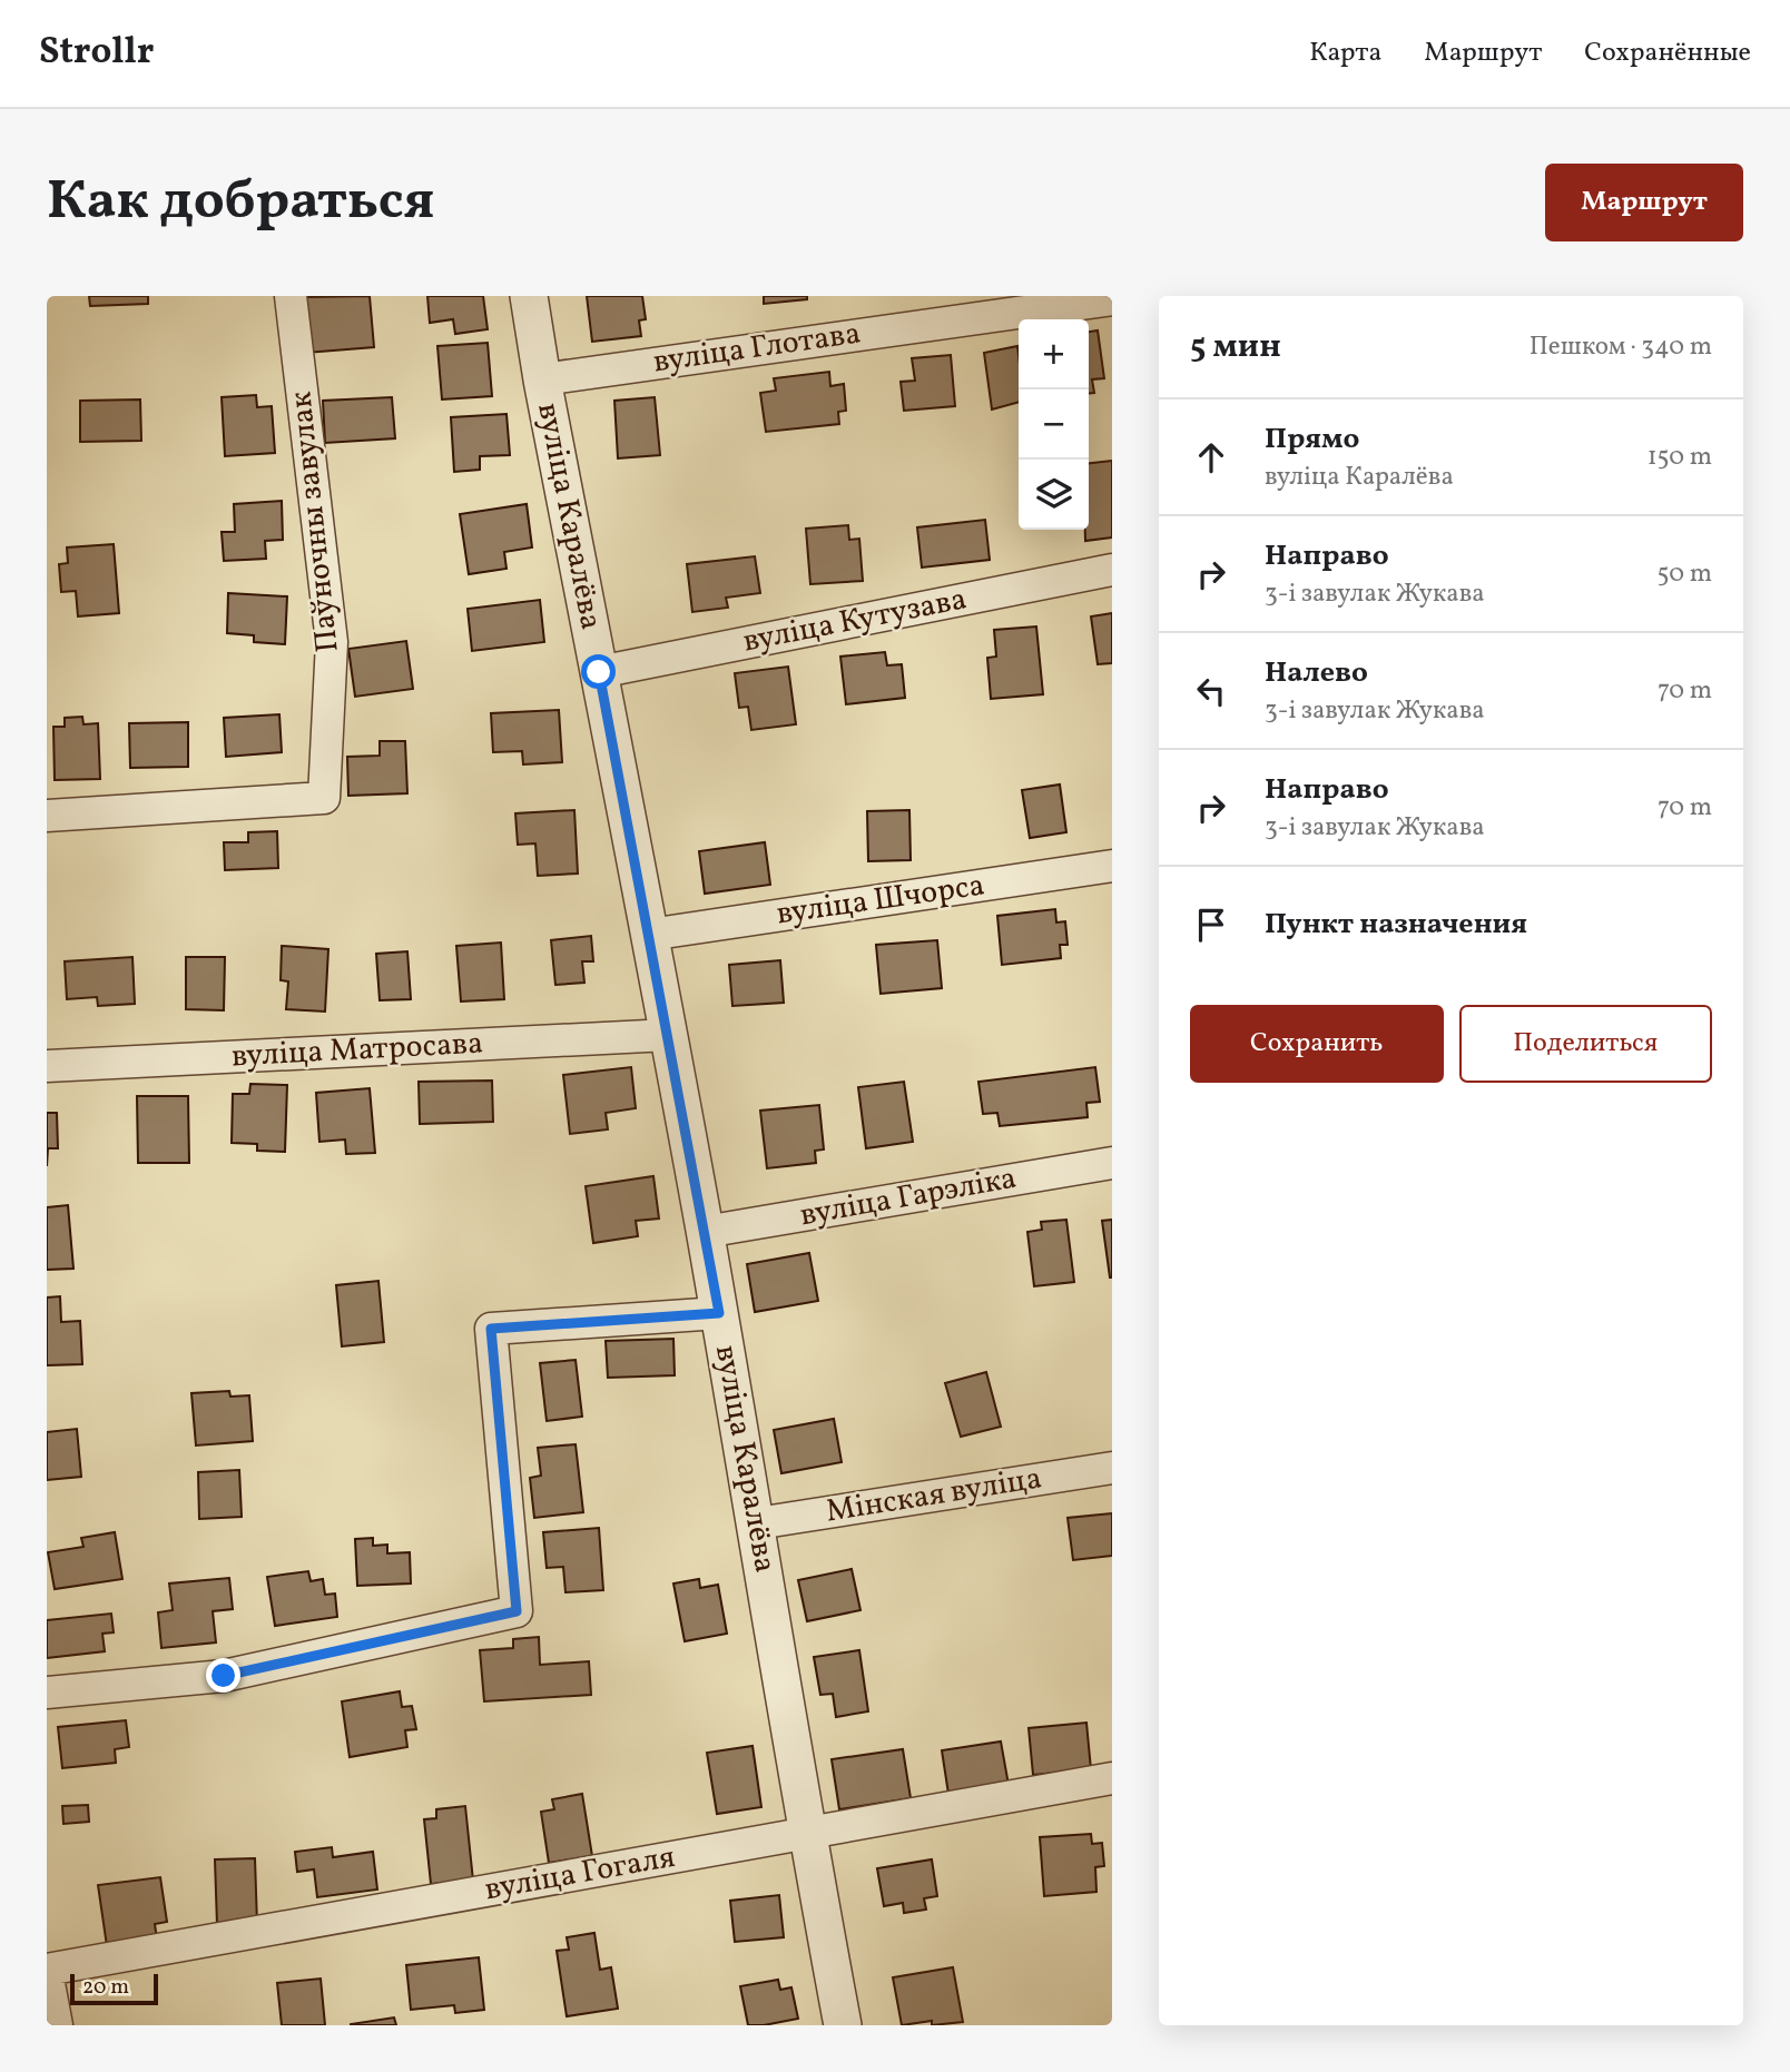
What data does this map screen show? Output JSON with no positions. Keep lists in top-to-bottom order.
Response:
{
  "streets": {
    "street": [
      "вуліца Глотава",
      "вуліца Каралёва",
      "Паўночны завулак",
      "вуліца Кутузава",
      "вуліца Шчорса",
      "вуліца Матросава",
      "вуліца Гарэліка",
      "Мінская вуліца",
      "вуліца Гогаля"
    ]
  },
  "crossings": [
    ["вуліца Глотава", "вуліца Каралёва"],
    ["вуліца Каралёва", "вуліца Кутузава"],
    ["вуліца Каралёва", "вуліца Шчорса"],
    ["вуліца Каралёва", "вуліца Матросава"],
    ["вуліца Каралёва", "вуліца Гарэліка"],
    ["вуліца Каралёва", "Мінская вуліца"],
    ["вуліца Каралёва", "вуліца Гогаля"]
  ],
  "scale_bar": "20 m",
  "page": {
    "header": "Strollr",
    "nav": ["Карта", "Маршрут", "Сохранённые"],
    "buttons": [
      "Маршрут",
      ["Сохранить", "Поделиться"]
    ],
    "title": "Как добраться",
    "heading": ["5 мин", "Пешком · 340 m"],
    "map_buttons": ["+", "−"],
    "list": [
      ["Прямо", "вуліца Каралёва", "150 m"],
      ["Направо", "3-і завулак Жукава", "50 m"],
      ["Налево", "3-і завулак Жукава", "70 m"],
      ["Направо", "3-і завулак Жукава", "70 m"],
      "Пункт назначения"
    ],
    "scale": "20 m"
  }
}
